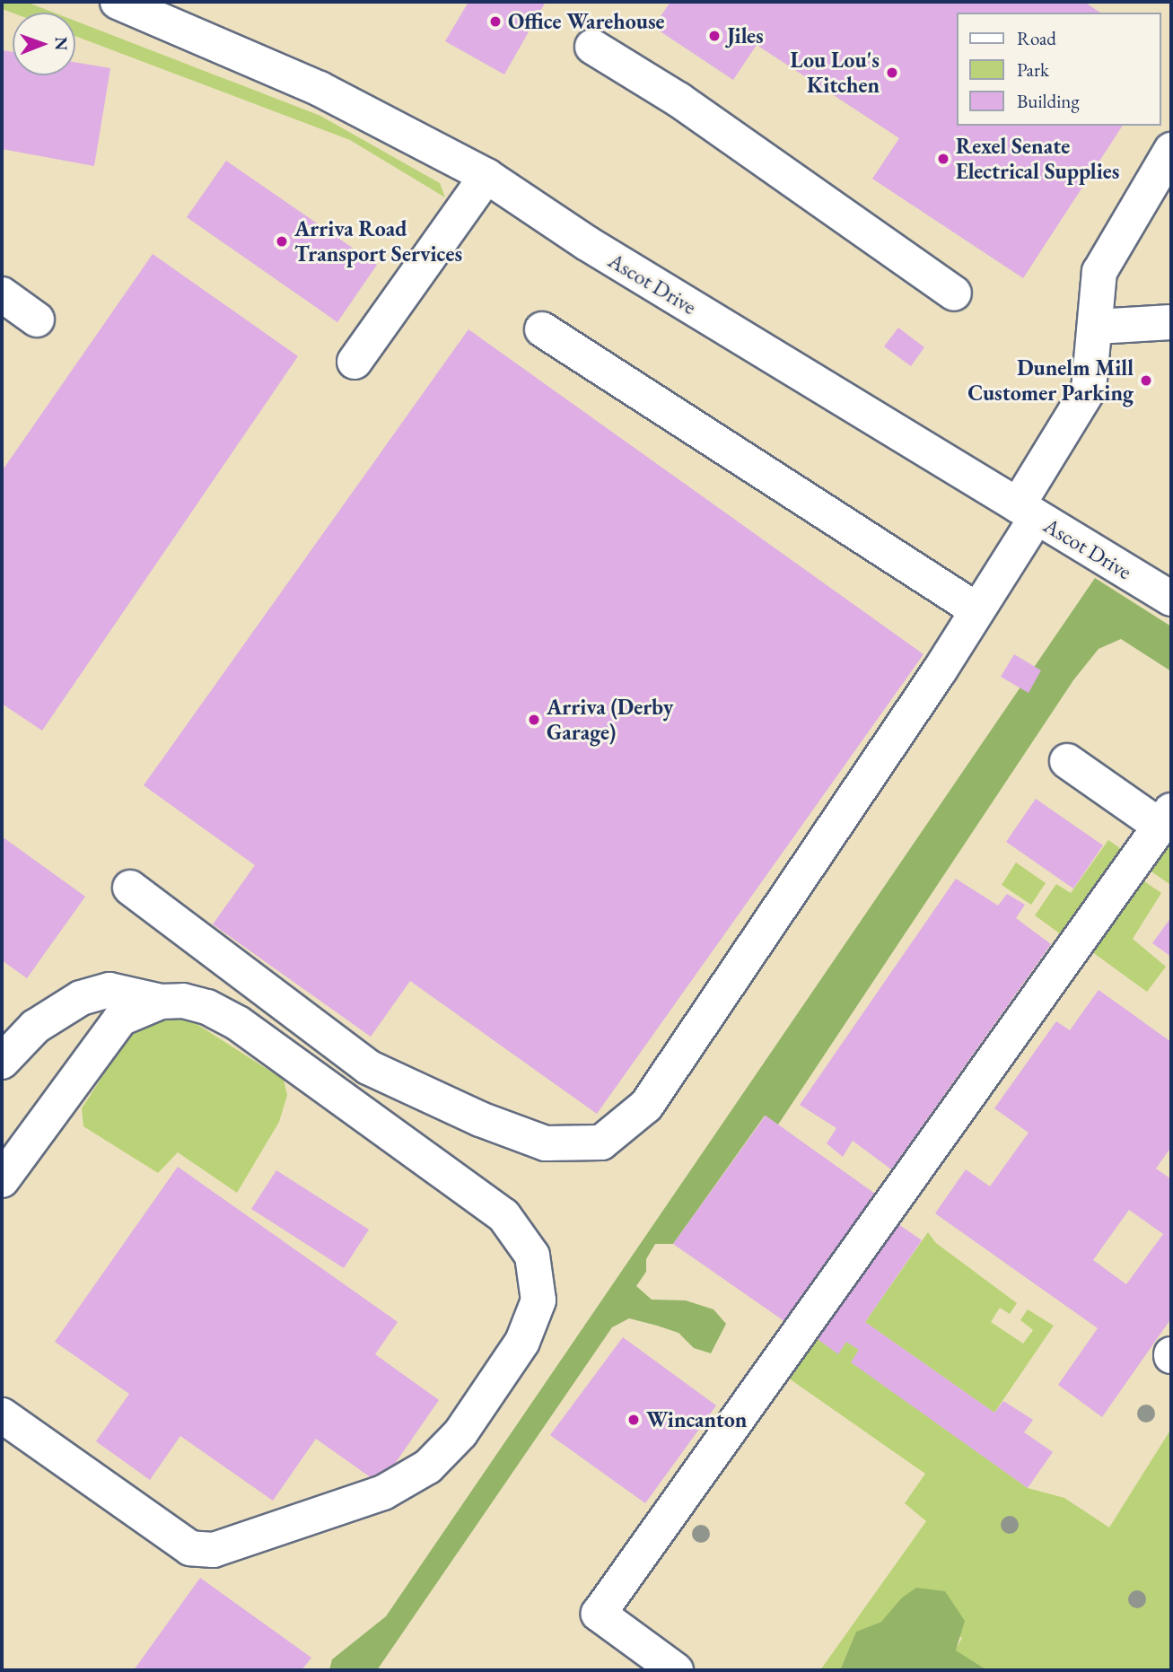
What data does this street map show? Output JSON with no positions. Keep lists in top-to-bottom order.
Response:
{
  "streets": {
    "street": ["Ascot Drive"]
  },
  "places": [
    "Office Warehouse",
    "Jiles",
    "Lou Lou's Kitchen",
    "Rexel Senate Electrical Supplies",
    "Arriva Road Transport Services",
    "Dunelm Mill Customer Parking",
    "Arriva (Derby Garage)",
    "Wincanton"
  ],
  "legend": ["Road", "Park", "Building"],
  "north": "right"
}
